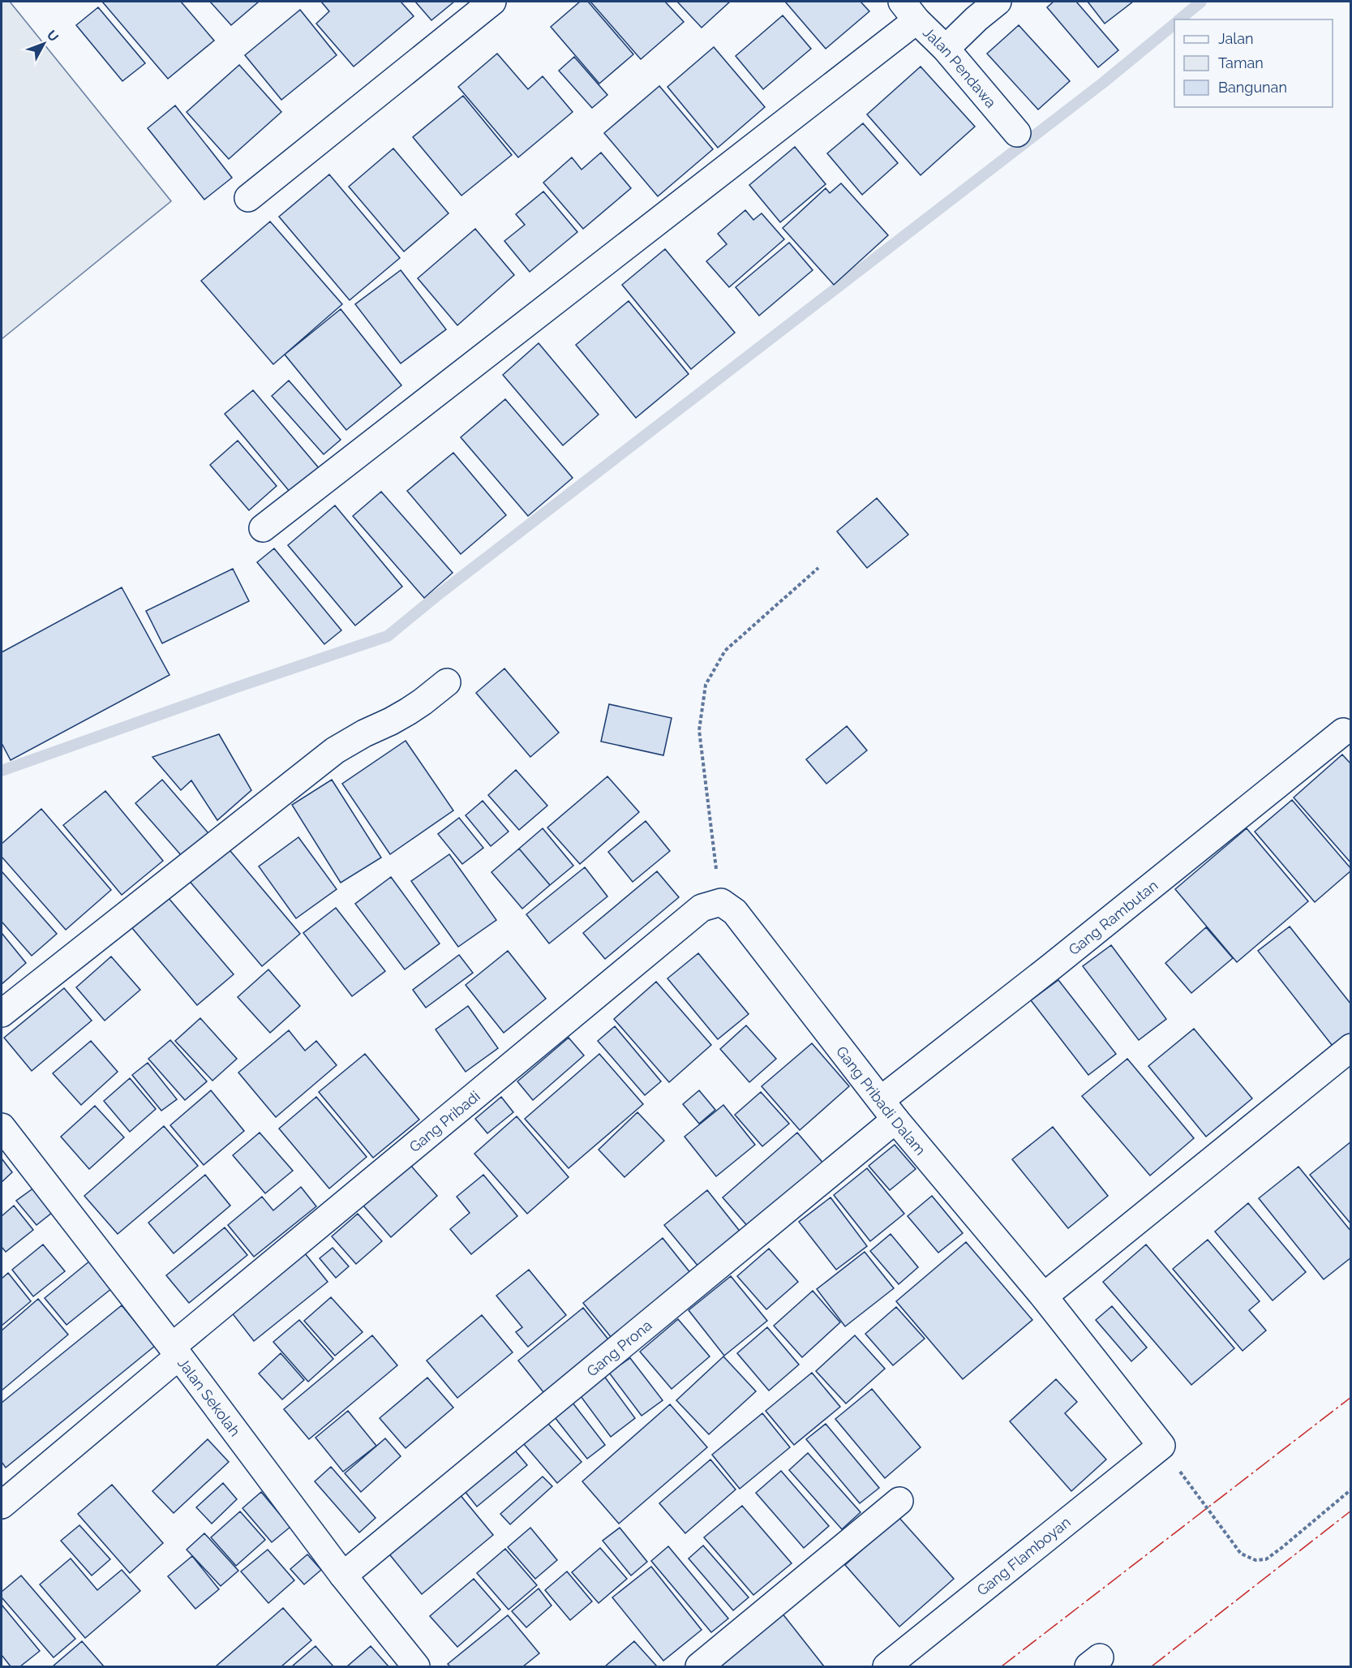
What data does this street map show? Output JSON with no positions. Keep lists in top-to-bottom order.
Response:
{
  "streets": {
    "street": [
      "Jalan Pendawa",
      "Gang Rambutan",
      "Gang Pribadi Dalam",
      "Gang Pribadi",
      "Gang Prona",
      "Jalan Sekolah",
      "Gang Flamboyan"
    ]
  },
  "crossings": [
    ["Gang Rambutan", "Gang Pribadi Dalam"],
    ["Gang Rambutan", "Gang Prona"],
    ["Gang Pribadi Dalam", "Gang Pribadi"],
    ["Gang Pribadi Dalam", "Gang Prona"],
    ["Gang Pribadi Dalam", "Gang Flamboyan"],
    ["Gang Pribadi", "Jalan Sekolah"],
    ["Gang Prona", "Jalan Sekolah"]
  ],
  "legend": ["Jalan", "Taman", "Bangunan"],
  "north": "top right"
}
